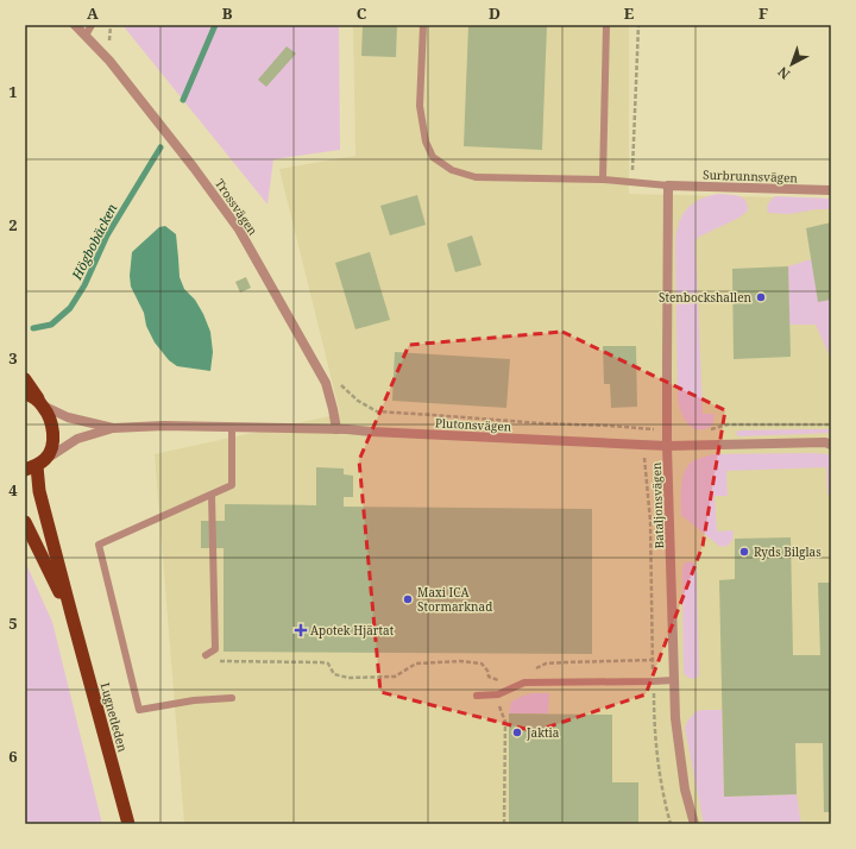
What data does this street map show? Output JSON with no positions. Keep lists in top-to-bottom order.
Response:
{
  "streets": {
    "highway": ["Lugnetleden"],
    "street": [
      "Surbrunnsvägen",
      "Trossvägen",
      "Plutonsvägen",
      "Bataljonsvägen"
    ]
  },
  "crossings": [
    ["Surbrunnsvägen", "Bataljonsvägen"],
    ["Trossvägen", "Plutonsvägen"],
    ["Plutonsvägen", "Bataljonsvägen"],
    ["Plutonsvägen", "Lugnetleden"]
  ],
  "water": ["Högbobäcken"],
  "places": {
    "other": [
      "Stenbockshallen",
      "Ryds Bilglas",
      "Maxi ICA Stormarknad",
      "Jaktia"
    ],
    "health": ["Apotek Hjärtat"]
  },
  "north": "bottom left",
  "grid": {
    "columns": [
      "A",
      "B",
      "C",
      "D",
      "E",
      "F"
    ],
    "rows": [
      "1",
      "2",
      "3",
      "4",
      "5",
      "6"
    ]
  }
}
